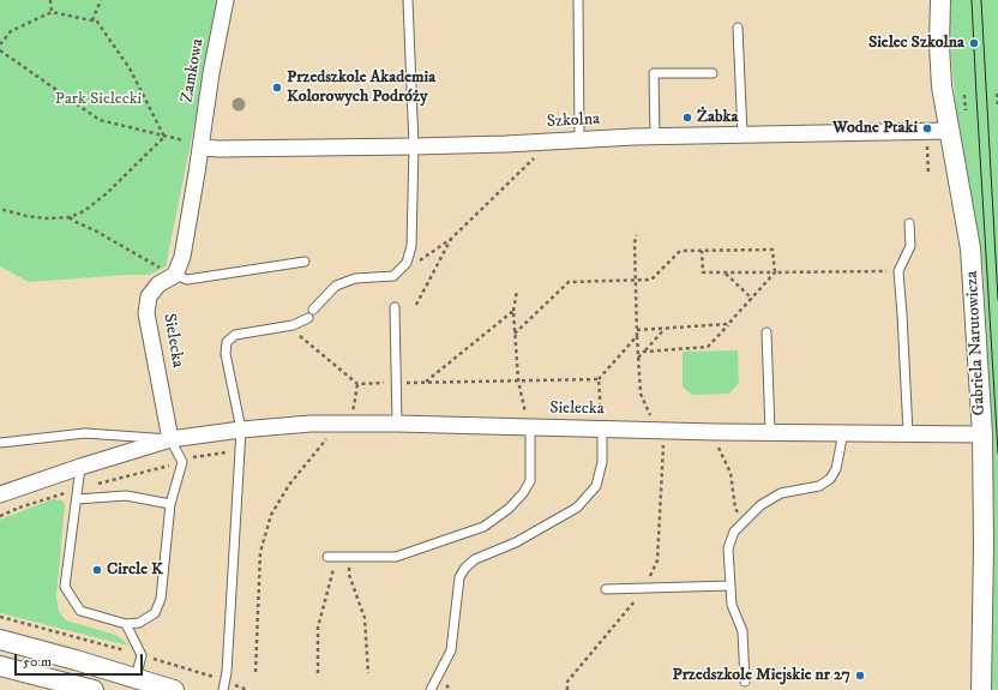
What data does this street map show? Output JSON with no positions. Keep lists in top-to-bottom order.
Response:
{
  "streets": {
    "street": [
      "Zamkowa",
      "Szkolna",
      "Sielecka",
      "Gabriela Narutowicza"
    ]
  },
  "crossings": [
    ["Zamkowa", "Szkolna"],
    ["Szkolna", "Gabriela Narutowicza"],
    ["Sielecka", "Gabriela Narutowicza"]
  ],
  "parks": ["Park Sielecki"],
  "places": [
    "Sielec Szkolna",
    "Przedszkole Akademia Kolorowych Podróży",
    "Żabka",
    "Wodne Ptaki",
    "Circle K",
    "Przedszkole Miejskie nr 27"
  ],
  "scale_bar": "50 m"
}
